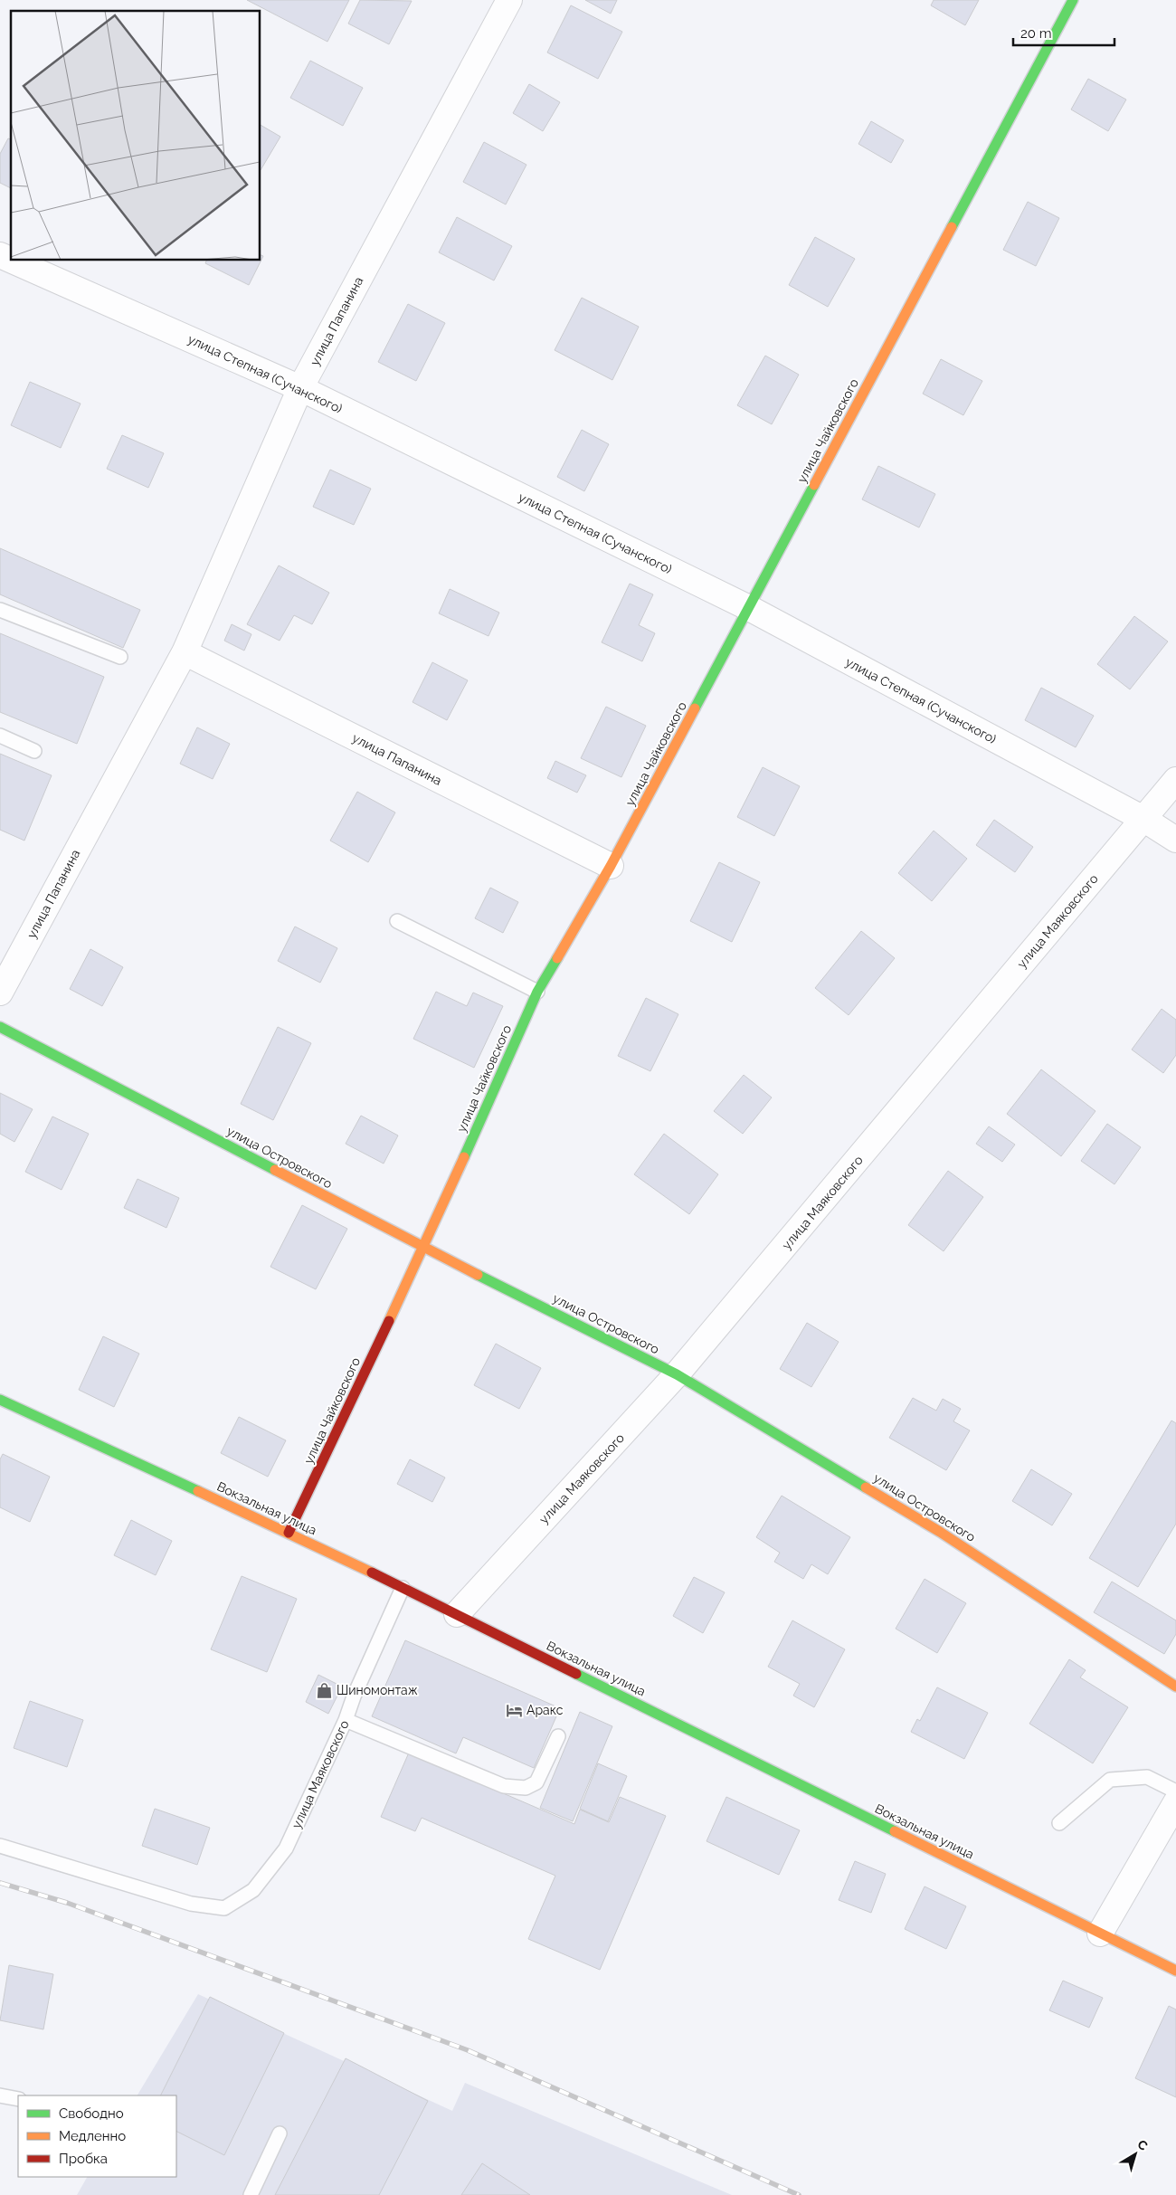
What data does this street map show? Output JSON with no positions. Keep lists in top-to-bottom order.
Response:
{
  "streets": {
    "street": [
      "улица Папанина",
      "улица Степная (Сучанского)",
      "улица Чайковского",
      "улица Маяковского",
      "улица Островского",
      "Вокзальная улица"
    ]
  },
  "crossings": [
    ["улица Папанина", "улица Степная (Сучанского)"],
    ["улица Папанина", "улица Чайковского"],
    ["улица Степная (Сучанского)", "улица Чайковского"],
    ["улица Степная (Сучанского)", "улица Маяковского"],
    ["улица Чайковского", "улица Островского"],
    ["улица Чайковского", "Вокзальная улица"],
    ["улица Маяковского", "улица Островского"],
    ["улица Маяковского", "Вокзальная улица"]
  ],
  "places": {
    "shop": ["Шиномонтаж"],
    "hotel": ["Аракс"]
  },
  "legend": ["Свободно", "Медленно", "Пробка"],
  "scale_bar": "20 m",
  "north": "top right"
}
